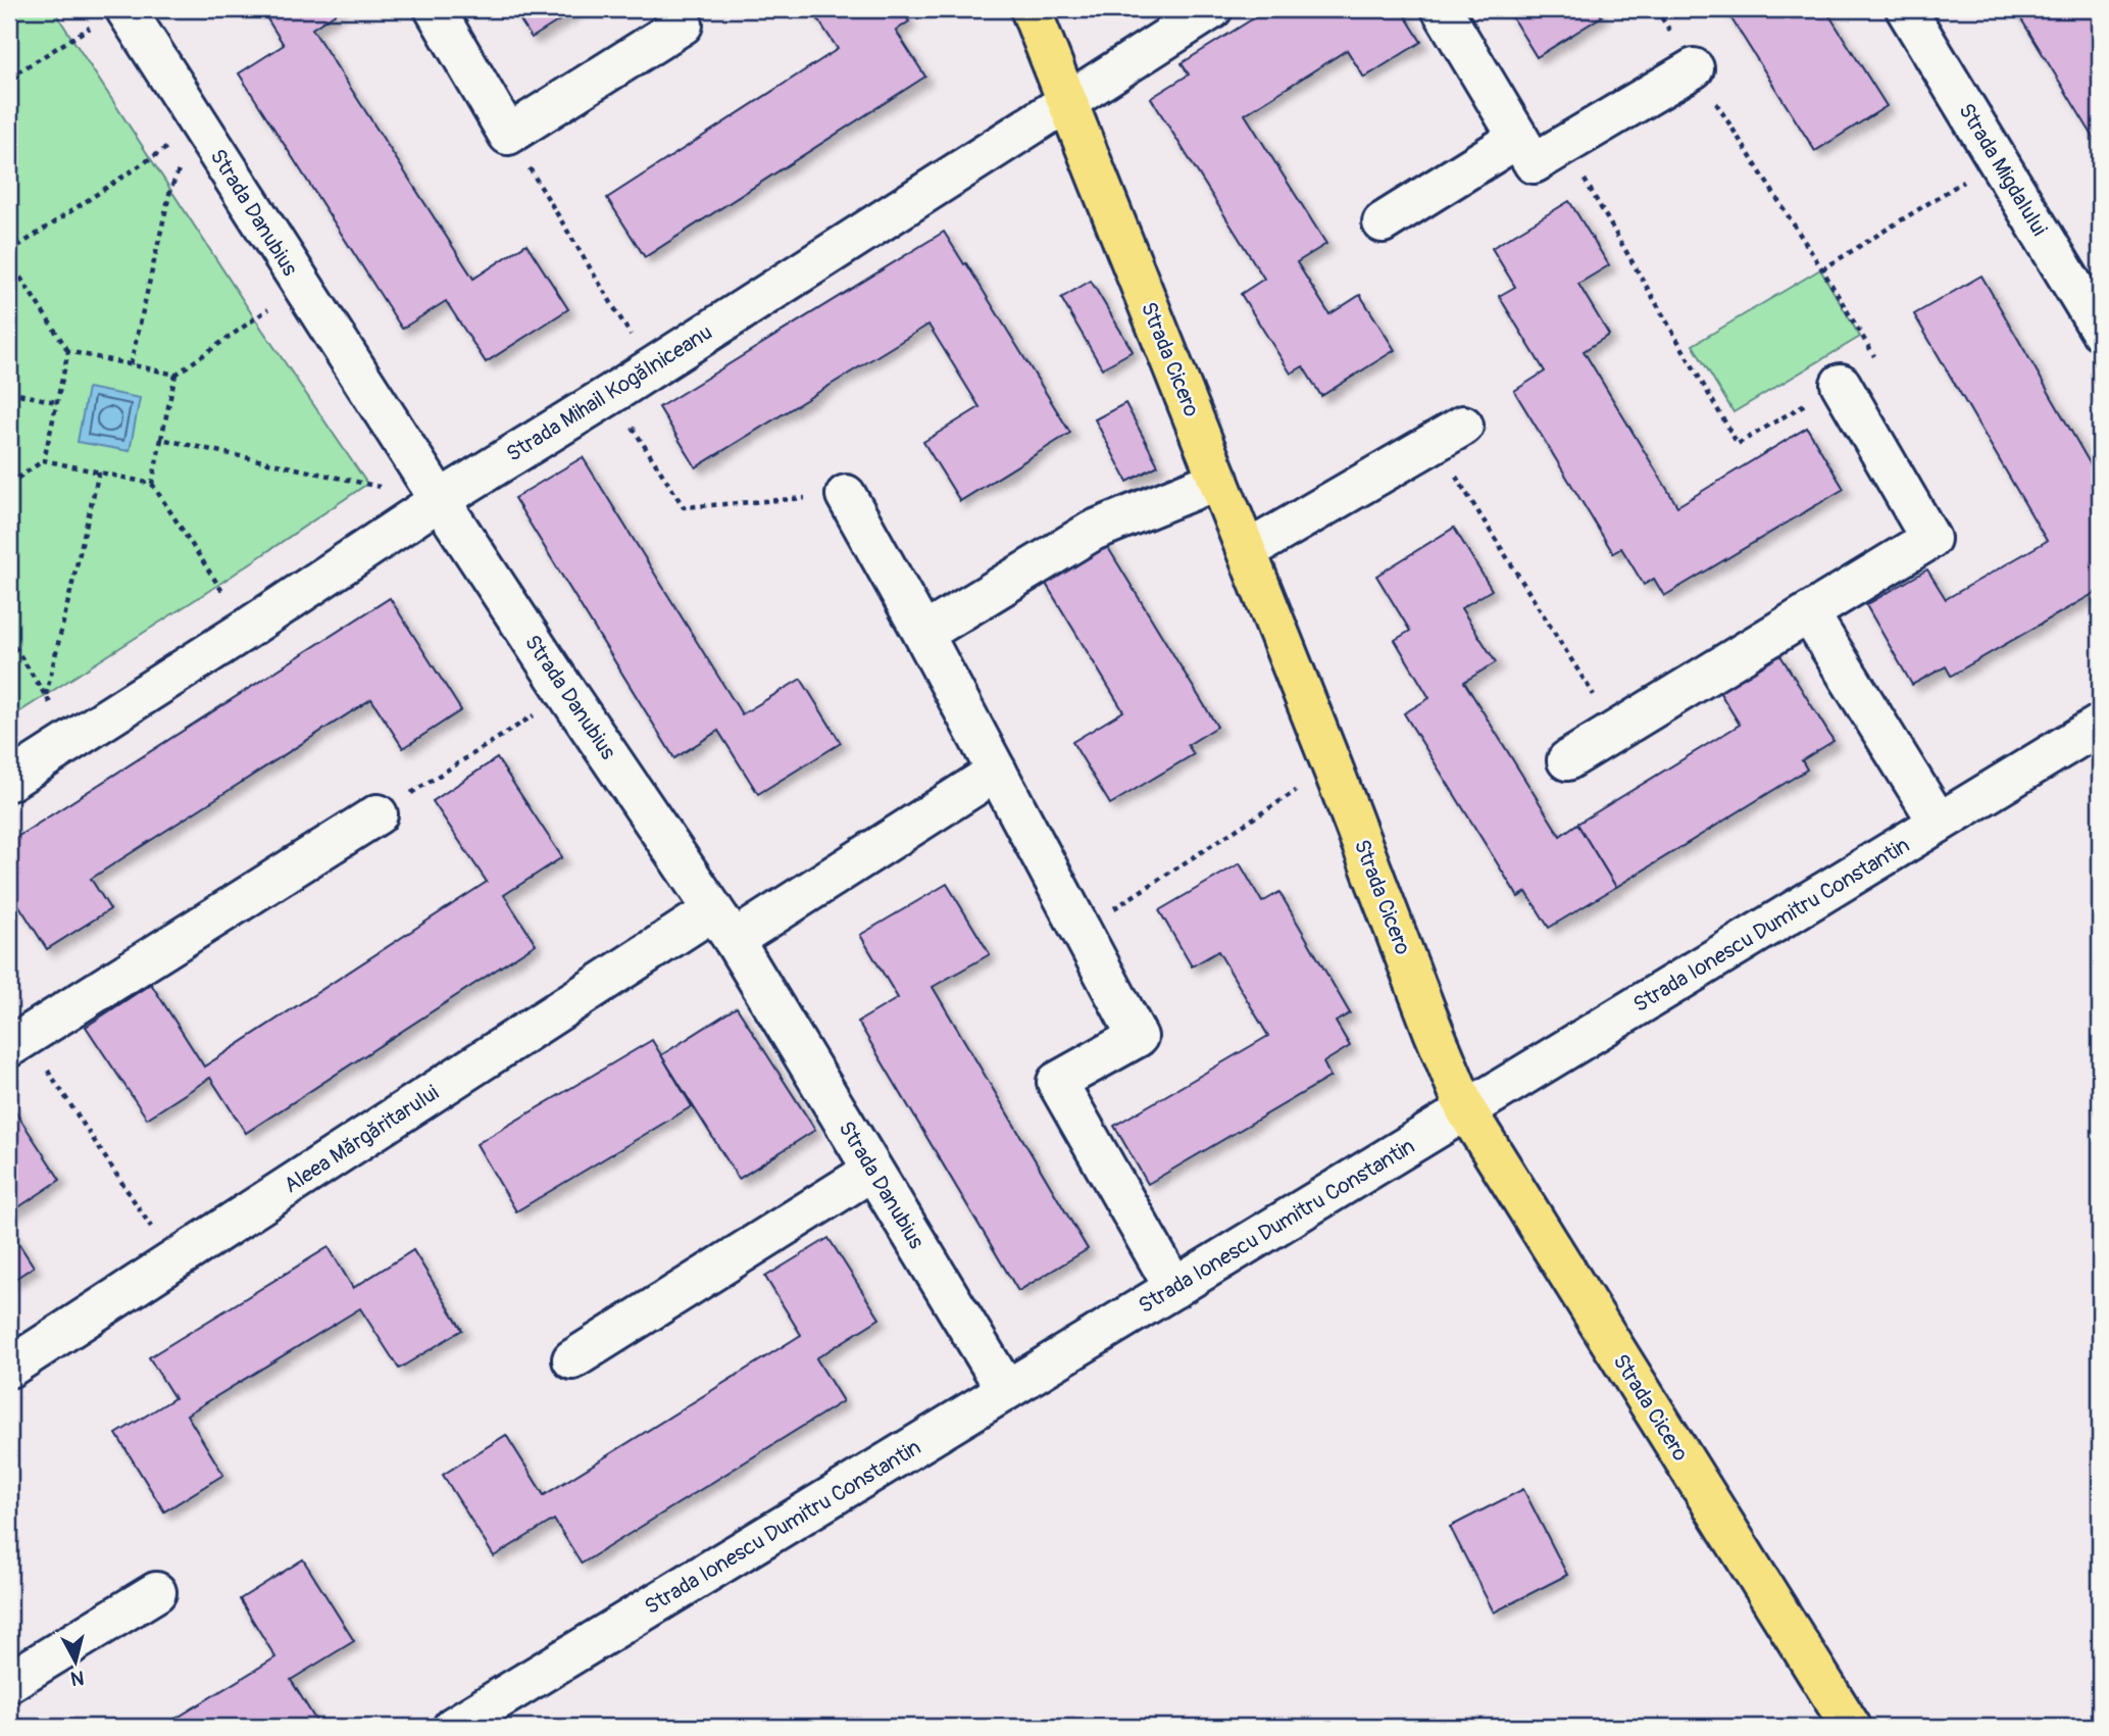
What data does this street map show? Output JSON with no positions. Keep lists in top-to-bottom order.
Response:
{
  "streets": {
    "main road": ["Strada Cicero"],
    "street": [
      "Strada Migdalului",
      "Strada Danubius",
      "Strada Mihail Kogălniceanu",
      "Strada Ionescu Dumitru Constantin",
      "Aleea Mărgăritarului"
    ]
  },
  "crossings": [
    ["Strada Danubius", "Strada Mihail Kogălniceanu"],
    ["Strada Danubius", "Strada Ionescu Dumitru Constantin"],
    ["Strada Danubius", "Aleea Mărgăritarului"],
    ["Strada Cicero", "Strada Mihail Kogălniceanu"],
    ["Strada Cicero", "Strada Ionescu Dumitru Constantin"]
  ],
  "north": "bottom"
}
